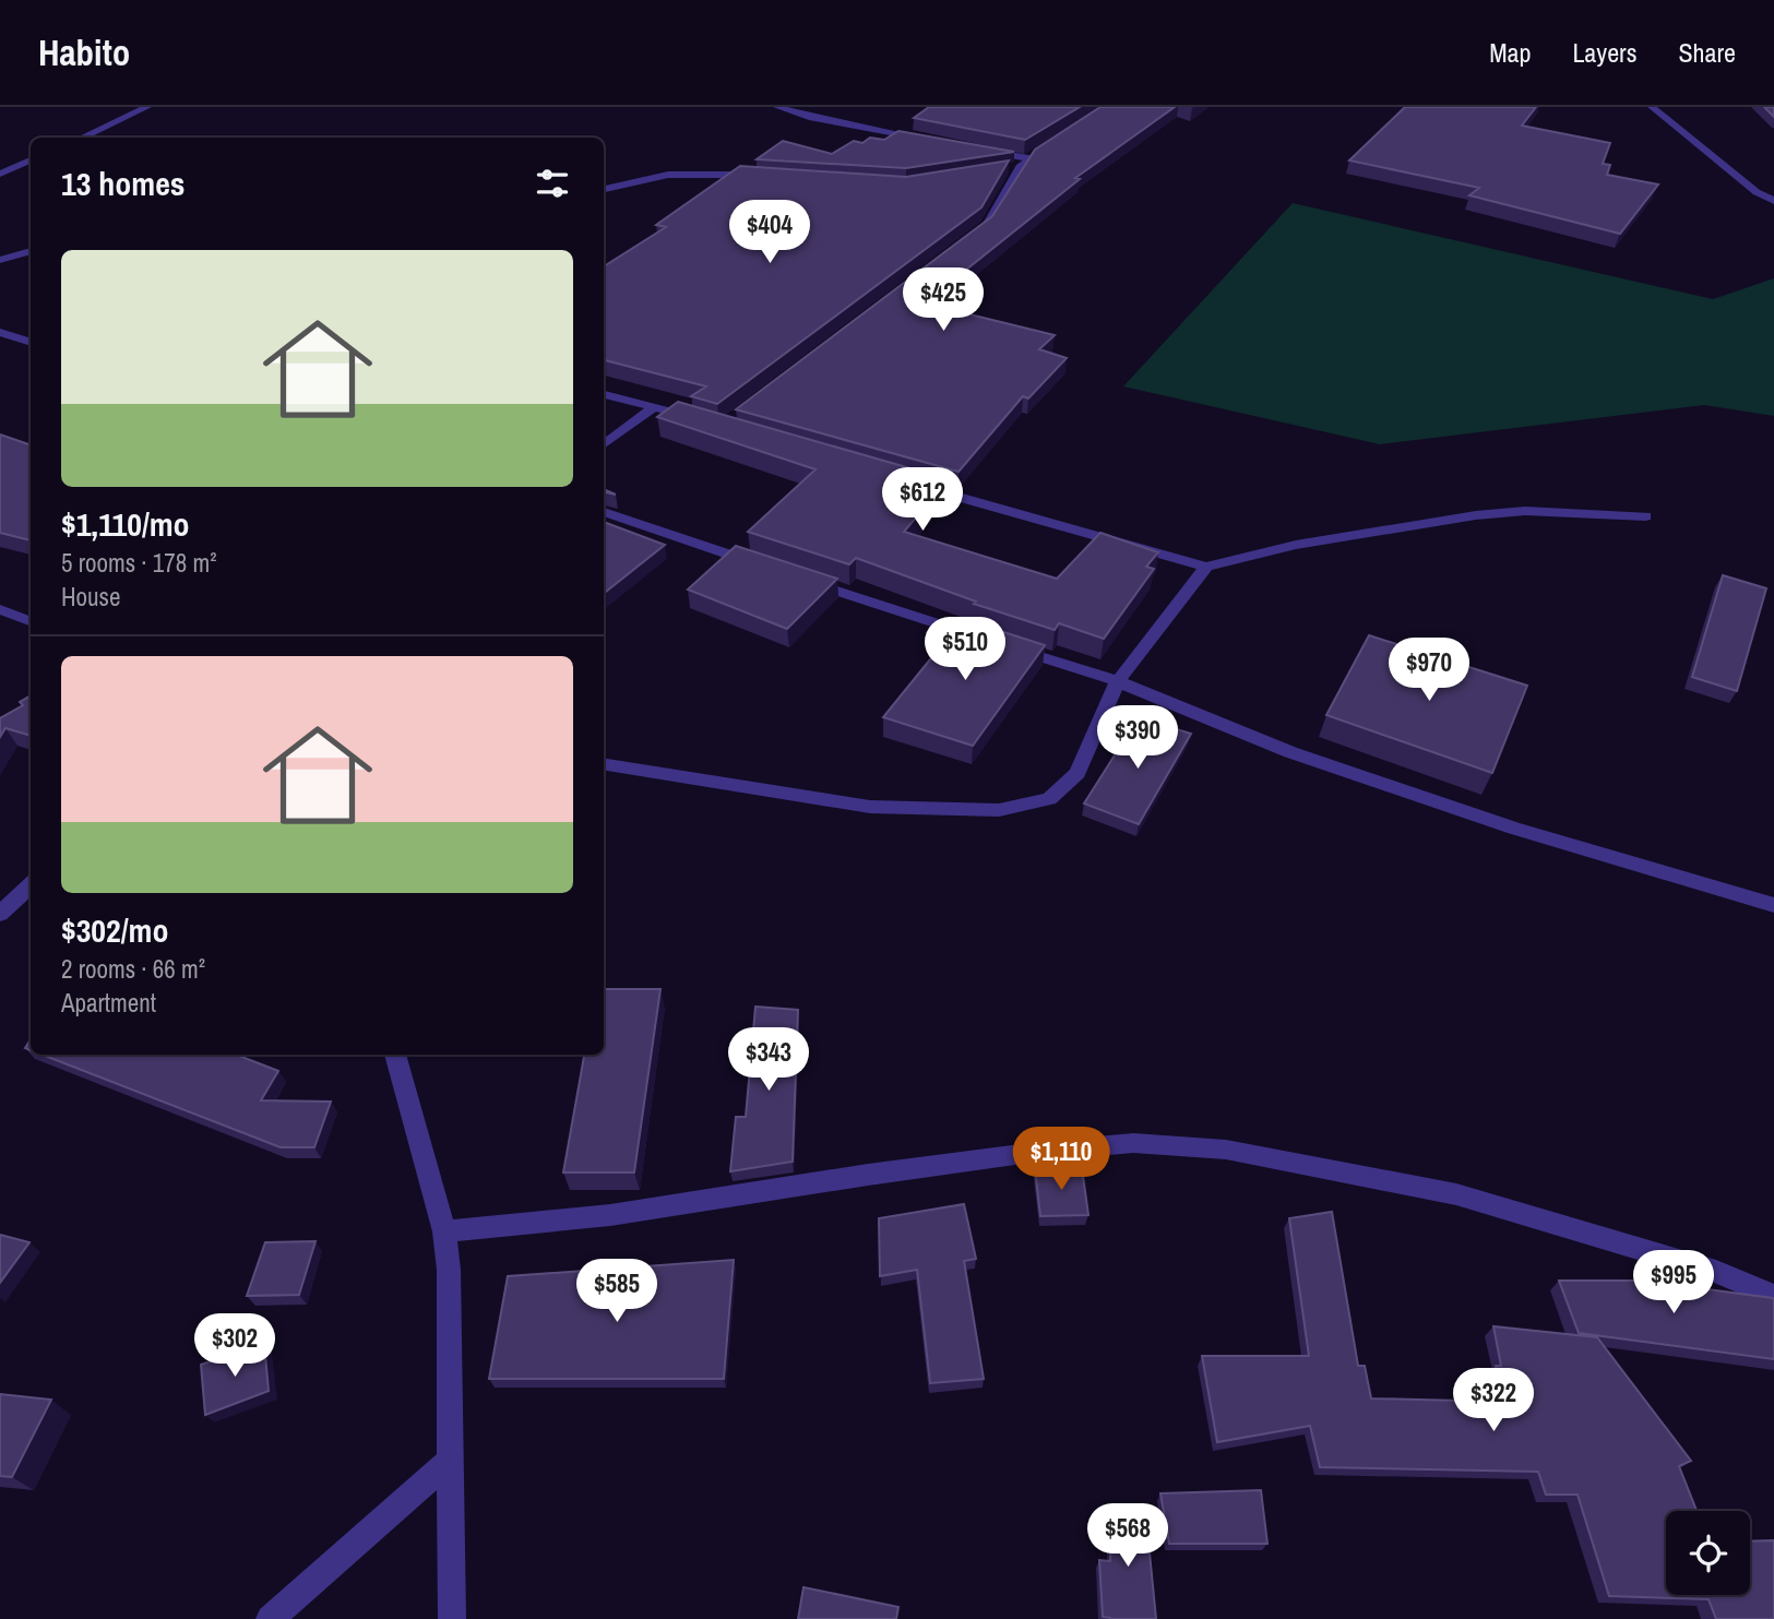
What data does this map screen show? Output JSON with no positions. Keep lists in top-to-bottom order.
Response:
{
  "page": {
    "header": "Habito",
    "nav": ["Map", "Layers", "Share"],
    "heading": "13 homes",
    "price": [
      "$404",
      "$425",
      "$612",
      "$510",
      "$970",
      "$390",
      "$343",
      "$1,110",
      "$995",
      "$585",
      "$302",
      "$322",
      "$568"
    ],
    "list": [
      {
        "name": "$1,110/mo",
        "note": "5 rooms · 178 m² · House"
      },
      {
        "name": "$302/mo",
        "note": "2 rooms · 66 m² · Apartment"
      }
    ]
  }
}
